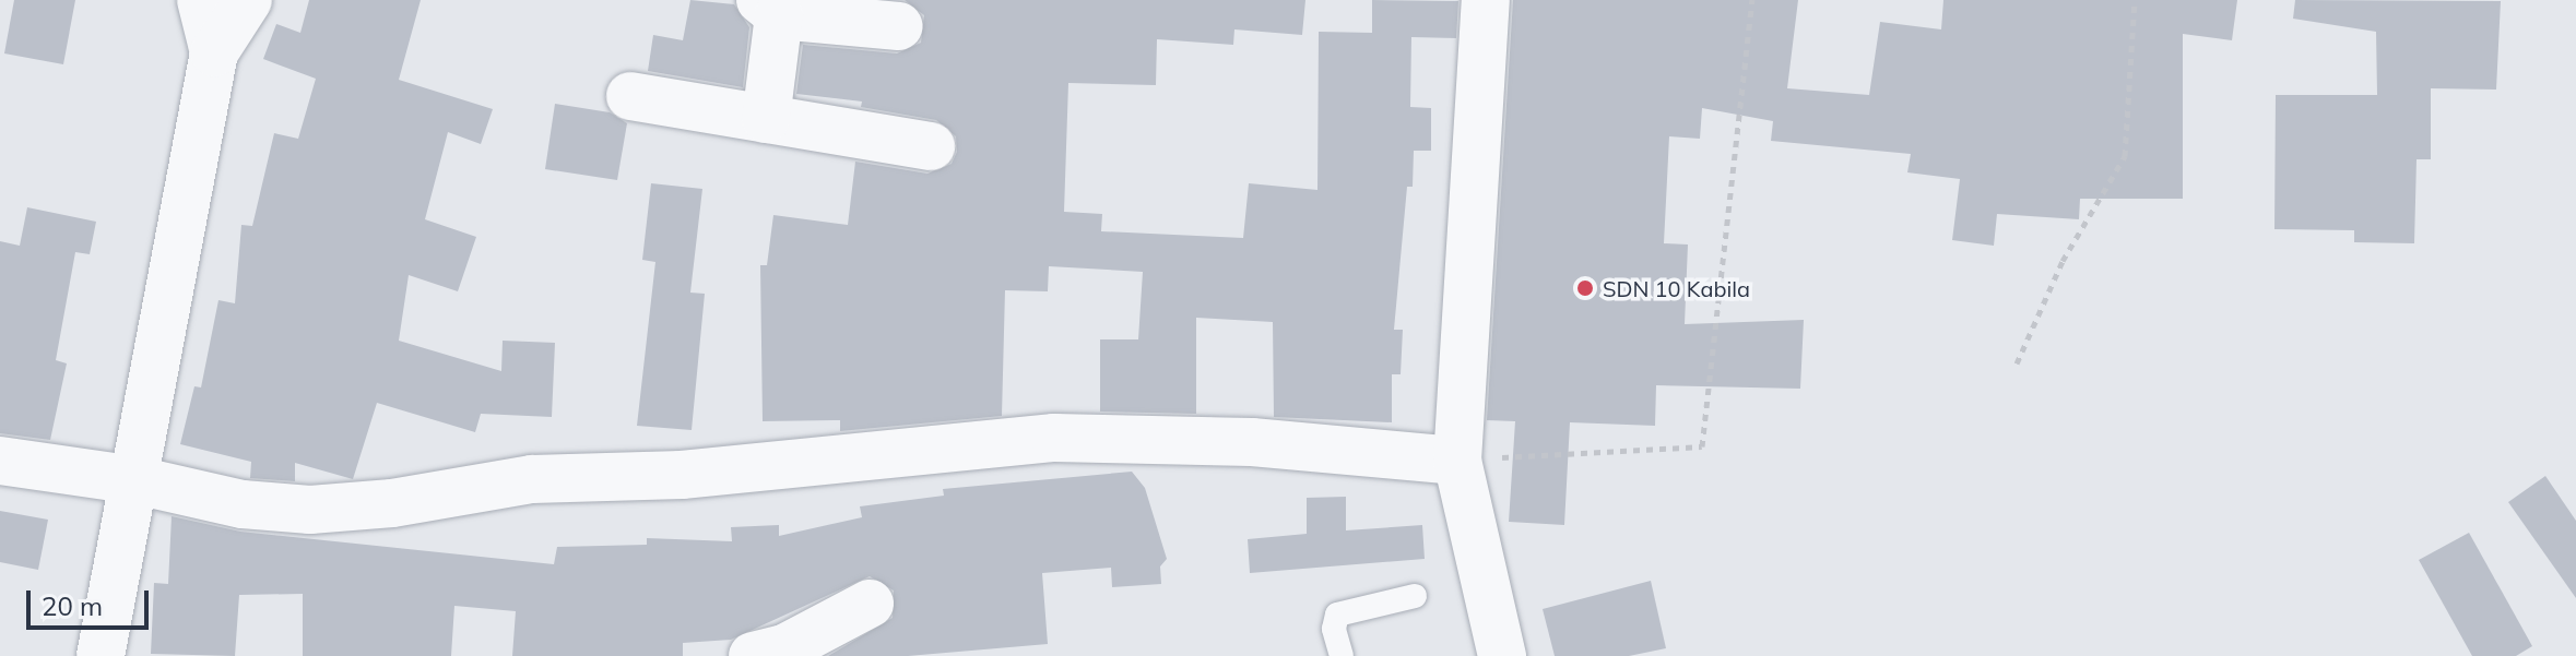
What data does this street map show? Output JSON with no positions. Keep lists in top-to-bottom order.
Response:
{
  "places": ["SDN 10 Kabila"],
  "scale_bar": "20 m"
}
